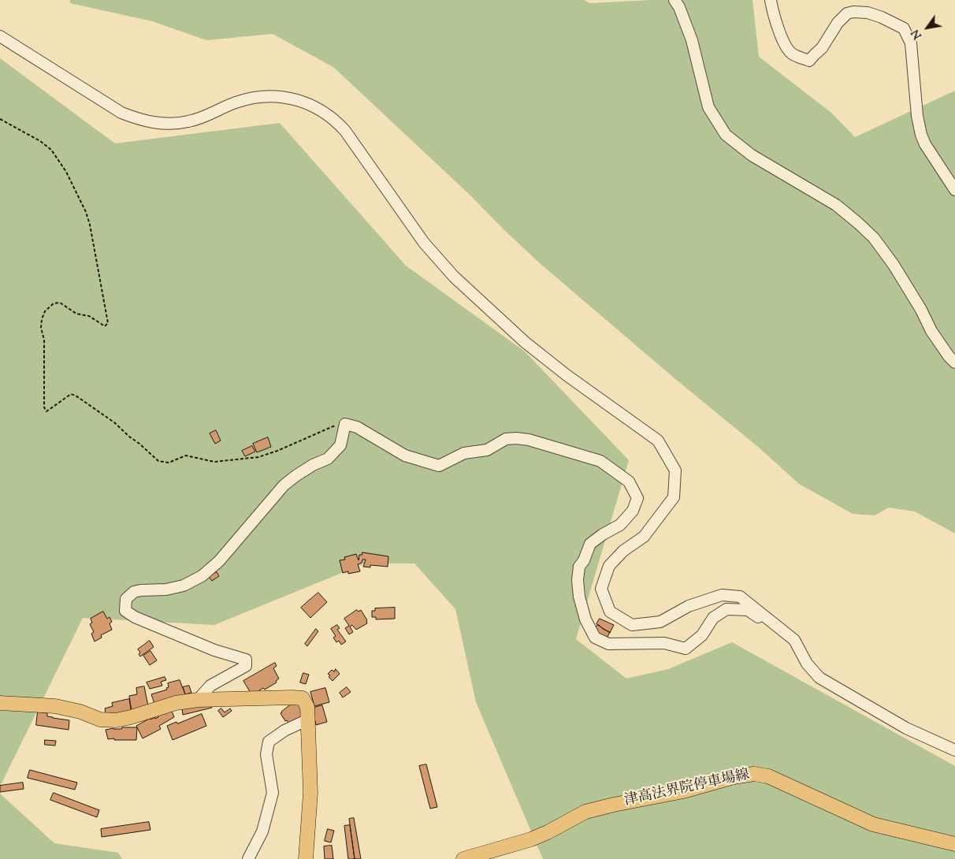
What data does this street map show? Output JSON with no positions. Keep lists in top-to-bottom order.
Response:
{
  "streets": {
    "main road": ["津高法界院停車場線"]
  },
  "north": "bottom left"
}
